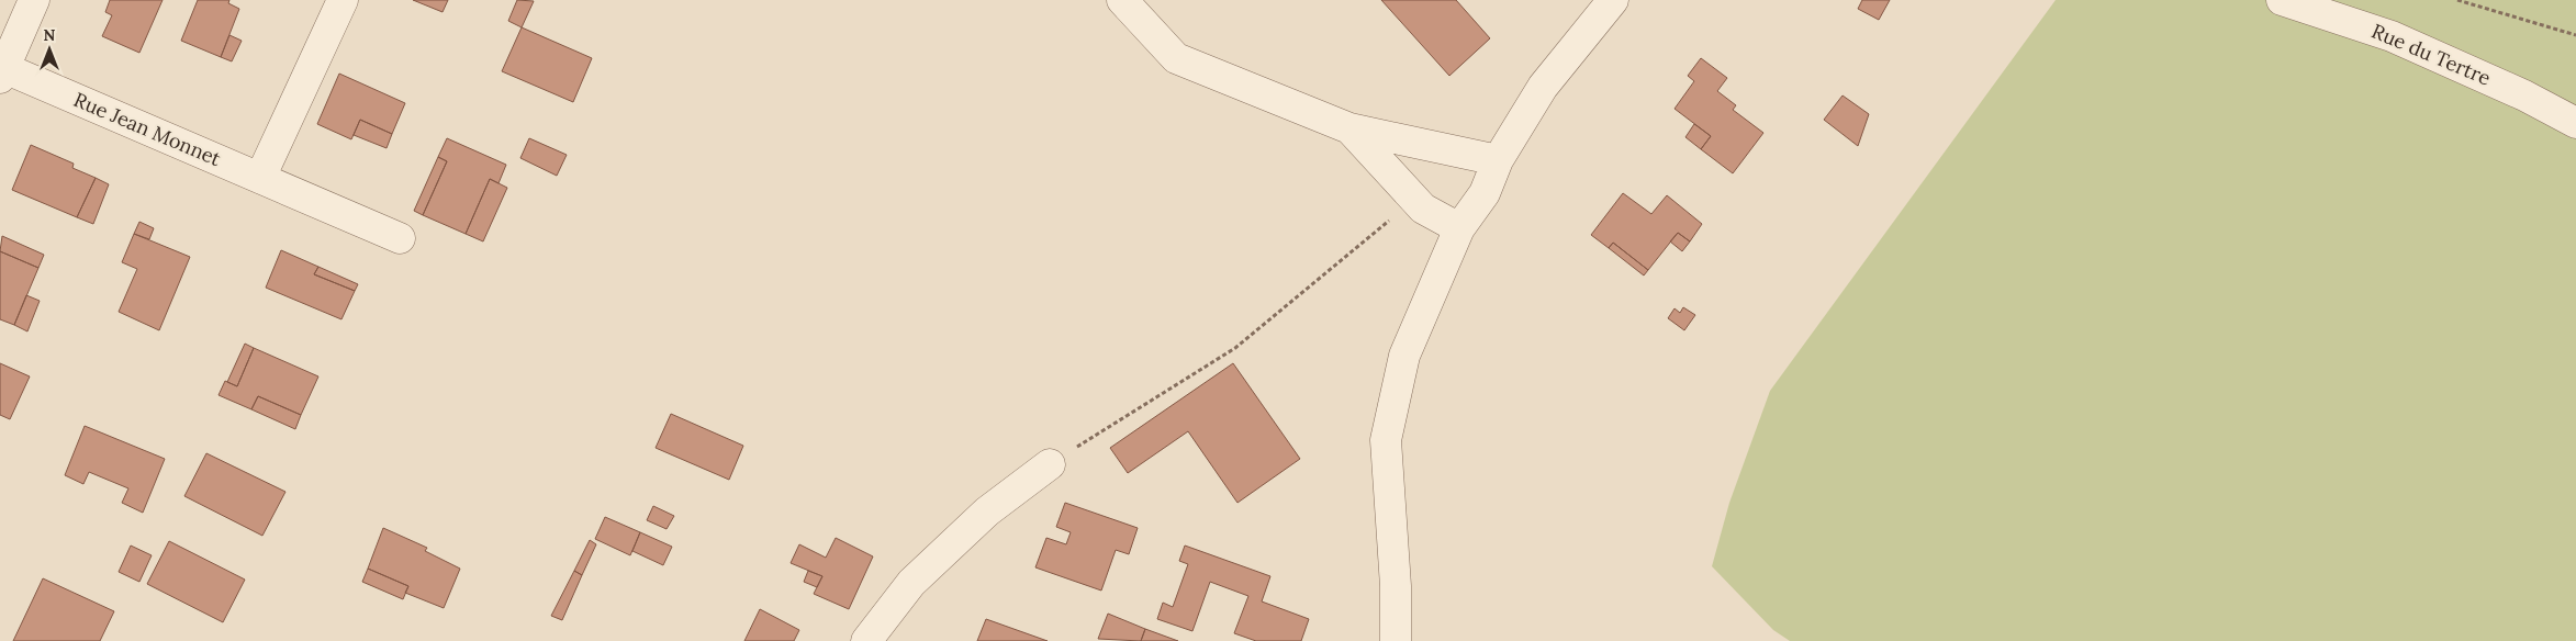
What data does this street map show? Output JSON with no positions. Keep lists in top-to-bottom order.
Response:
{
  "streets": {
    "street": ["Rue du Tertre", "Rue Jean Monnet"]
  },
  "north": "top"
}
